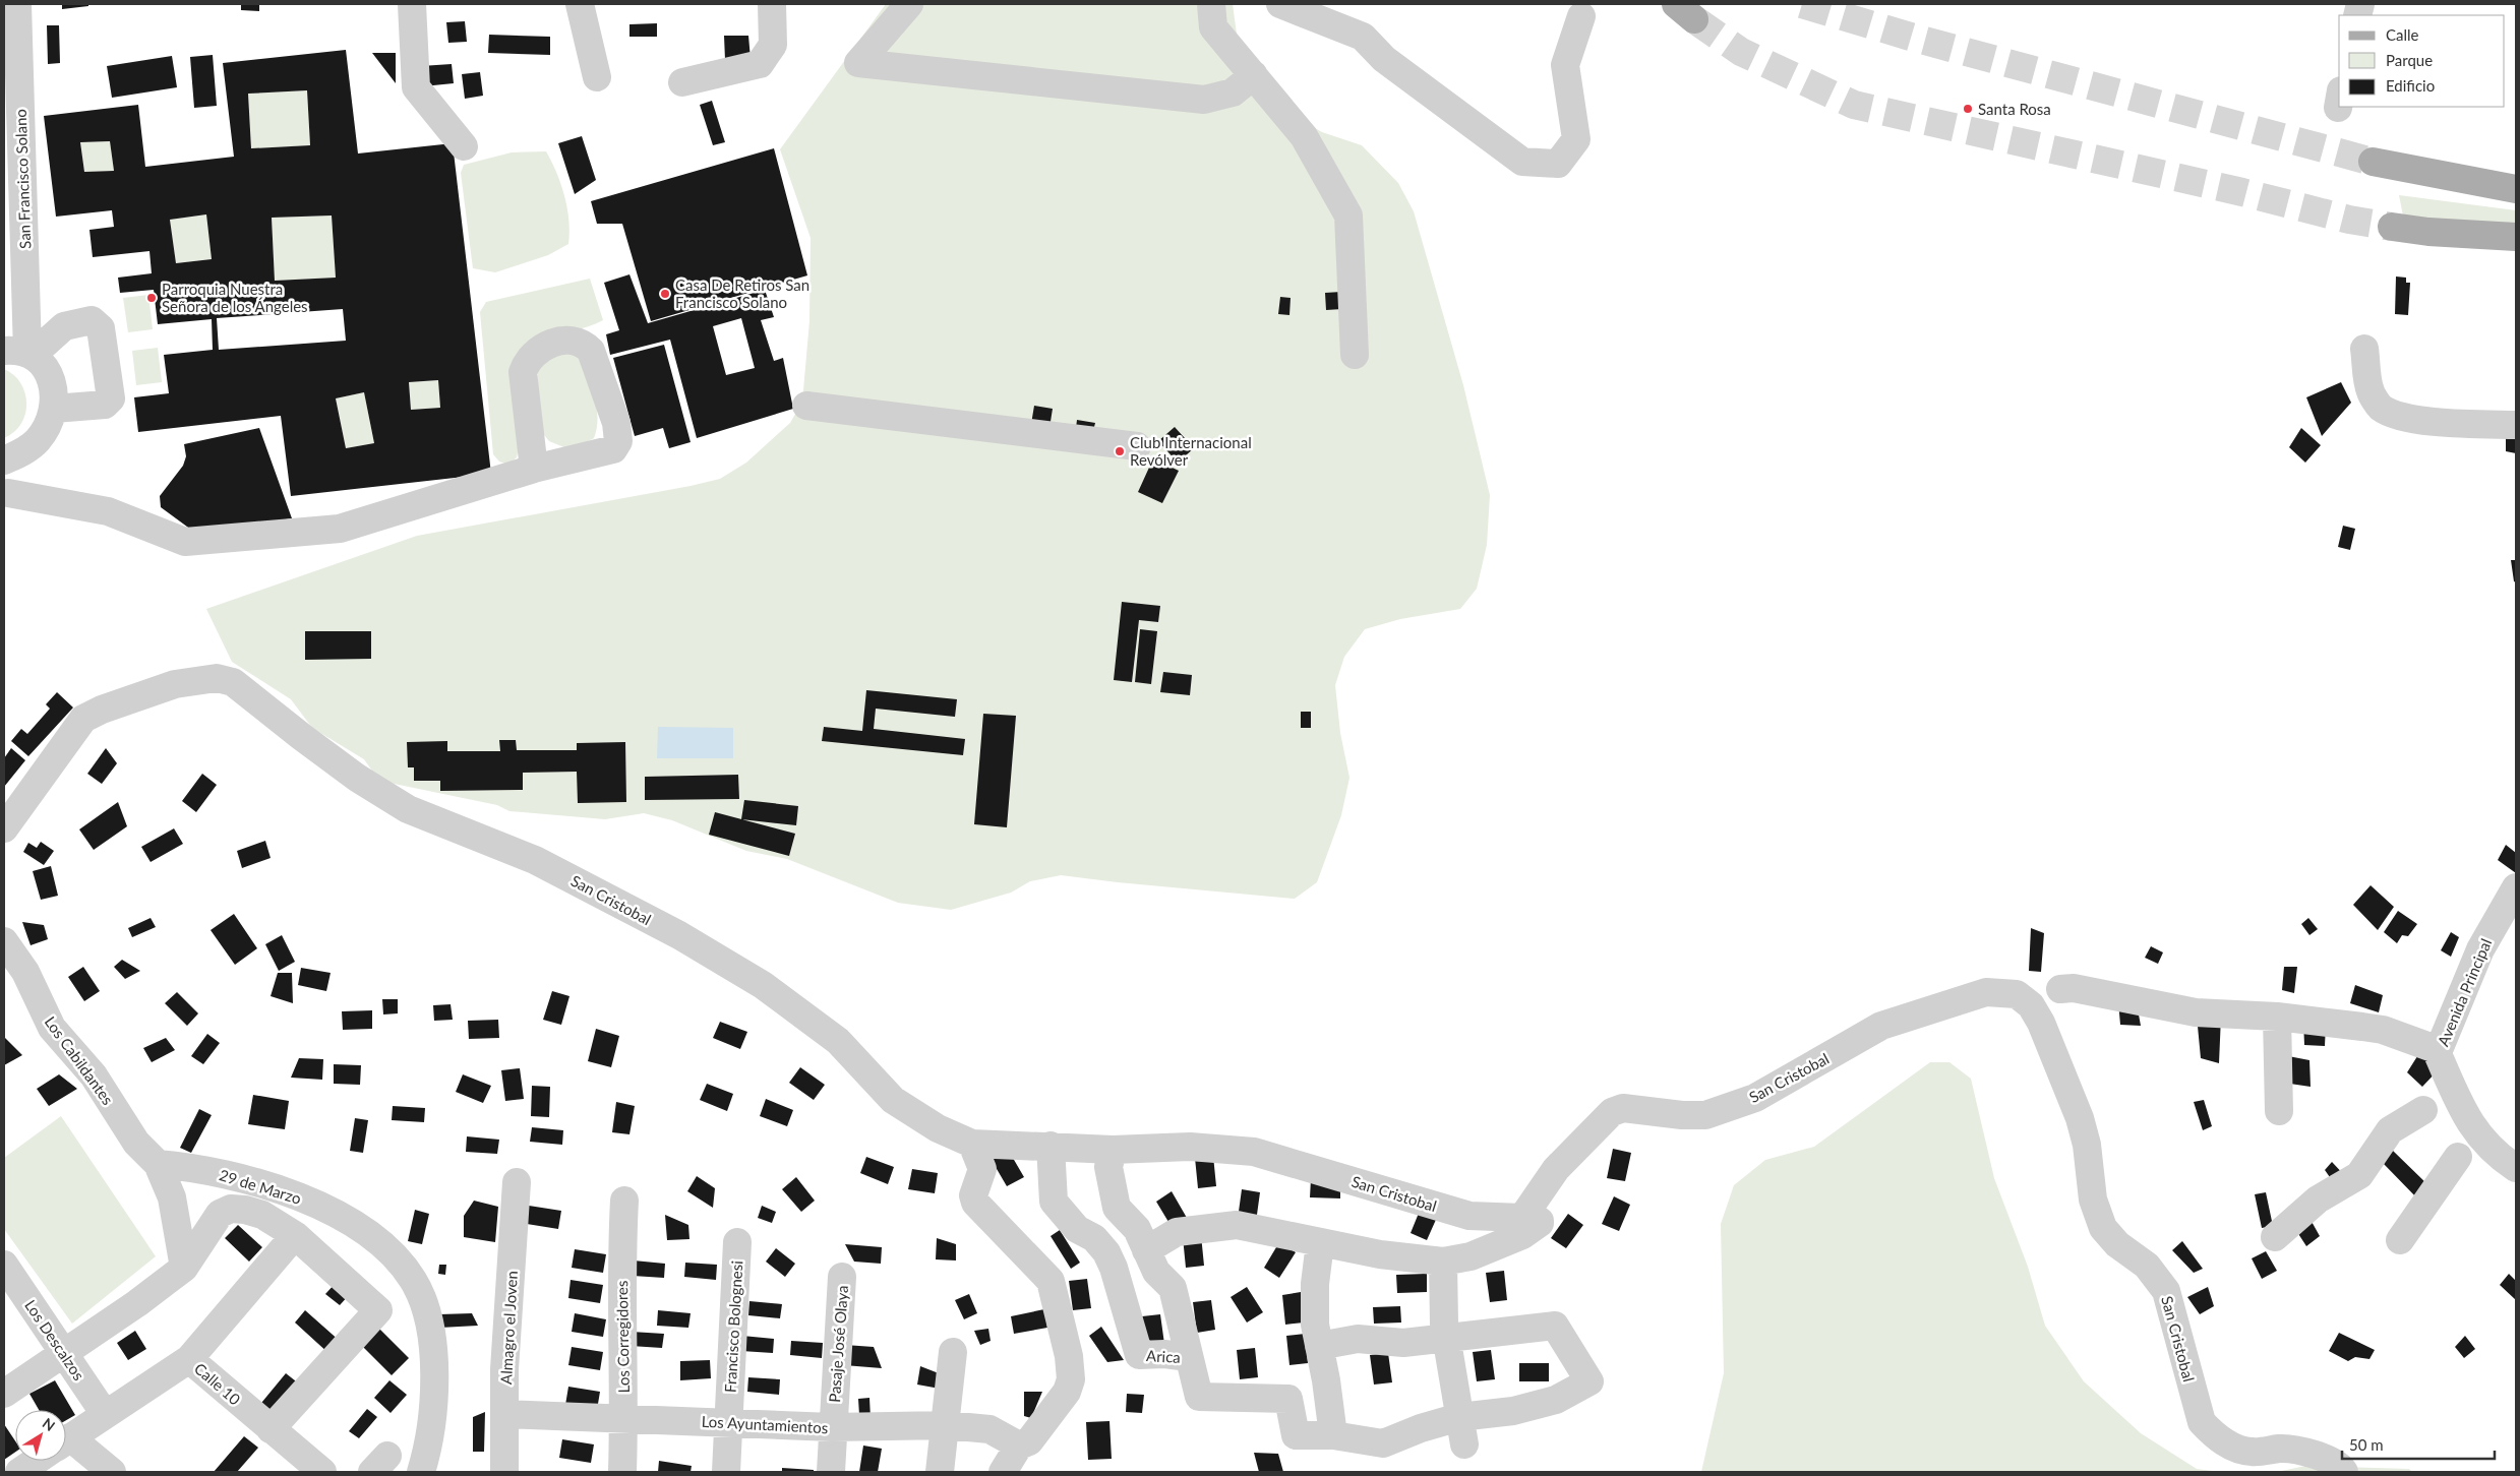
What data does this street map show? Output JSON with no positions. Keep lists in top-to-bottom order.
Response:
{
  "streets": {
    "street": [
      "San Francisco Solano",
      "San Cristobal",
      "Avenida Principal",
      "Los Cabildantes",
      "29 de Marzo",
      "Francisco Bolognesi",
      "Almagro el Joven",
      "Los Corregidores",
      "Los Descalzos",
      "Pasaje José Olaya",
      "Arica",
      "Calle 10",
      "Los Ayuntamientos"
    ]
  },
  "crossings": [
    ["Los Cabildantes", "29 de Marzo"],
    ["Francisco Bolognesi", "Los Ayuntamientos"],
    ["Almagro el Joven", "Los Ayuntamientos"],
    ["Los Corregidores", "Los Ayuntamientos"],
    ["Los Descalzos", "Calle 10"],
    ["Pasaje José Olaya", "Los Ayuntamientos"]
  ],
  "places": [
    "Santa Rosa",
    "Casa De Retiros San Francisco Solano",
    "Parroquia Nuestra Señora de los Ángeles",
    "Club Internacional Revólver"
  ],
  "legend": ["Calle", "Parque", "Edificio"],
  "scale_bar": "50 m",
  "north": "top right"
}
